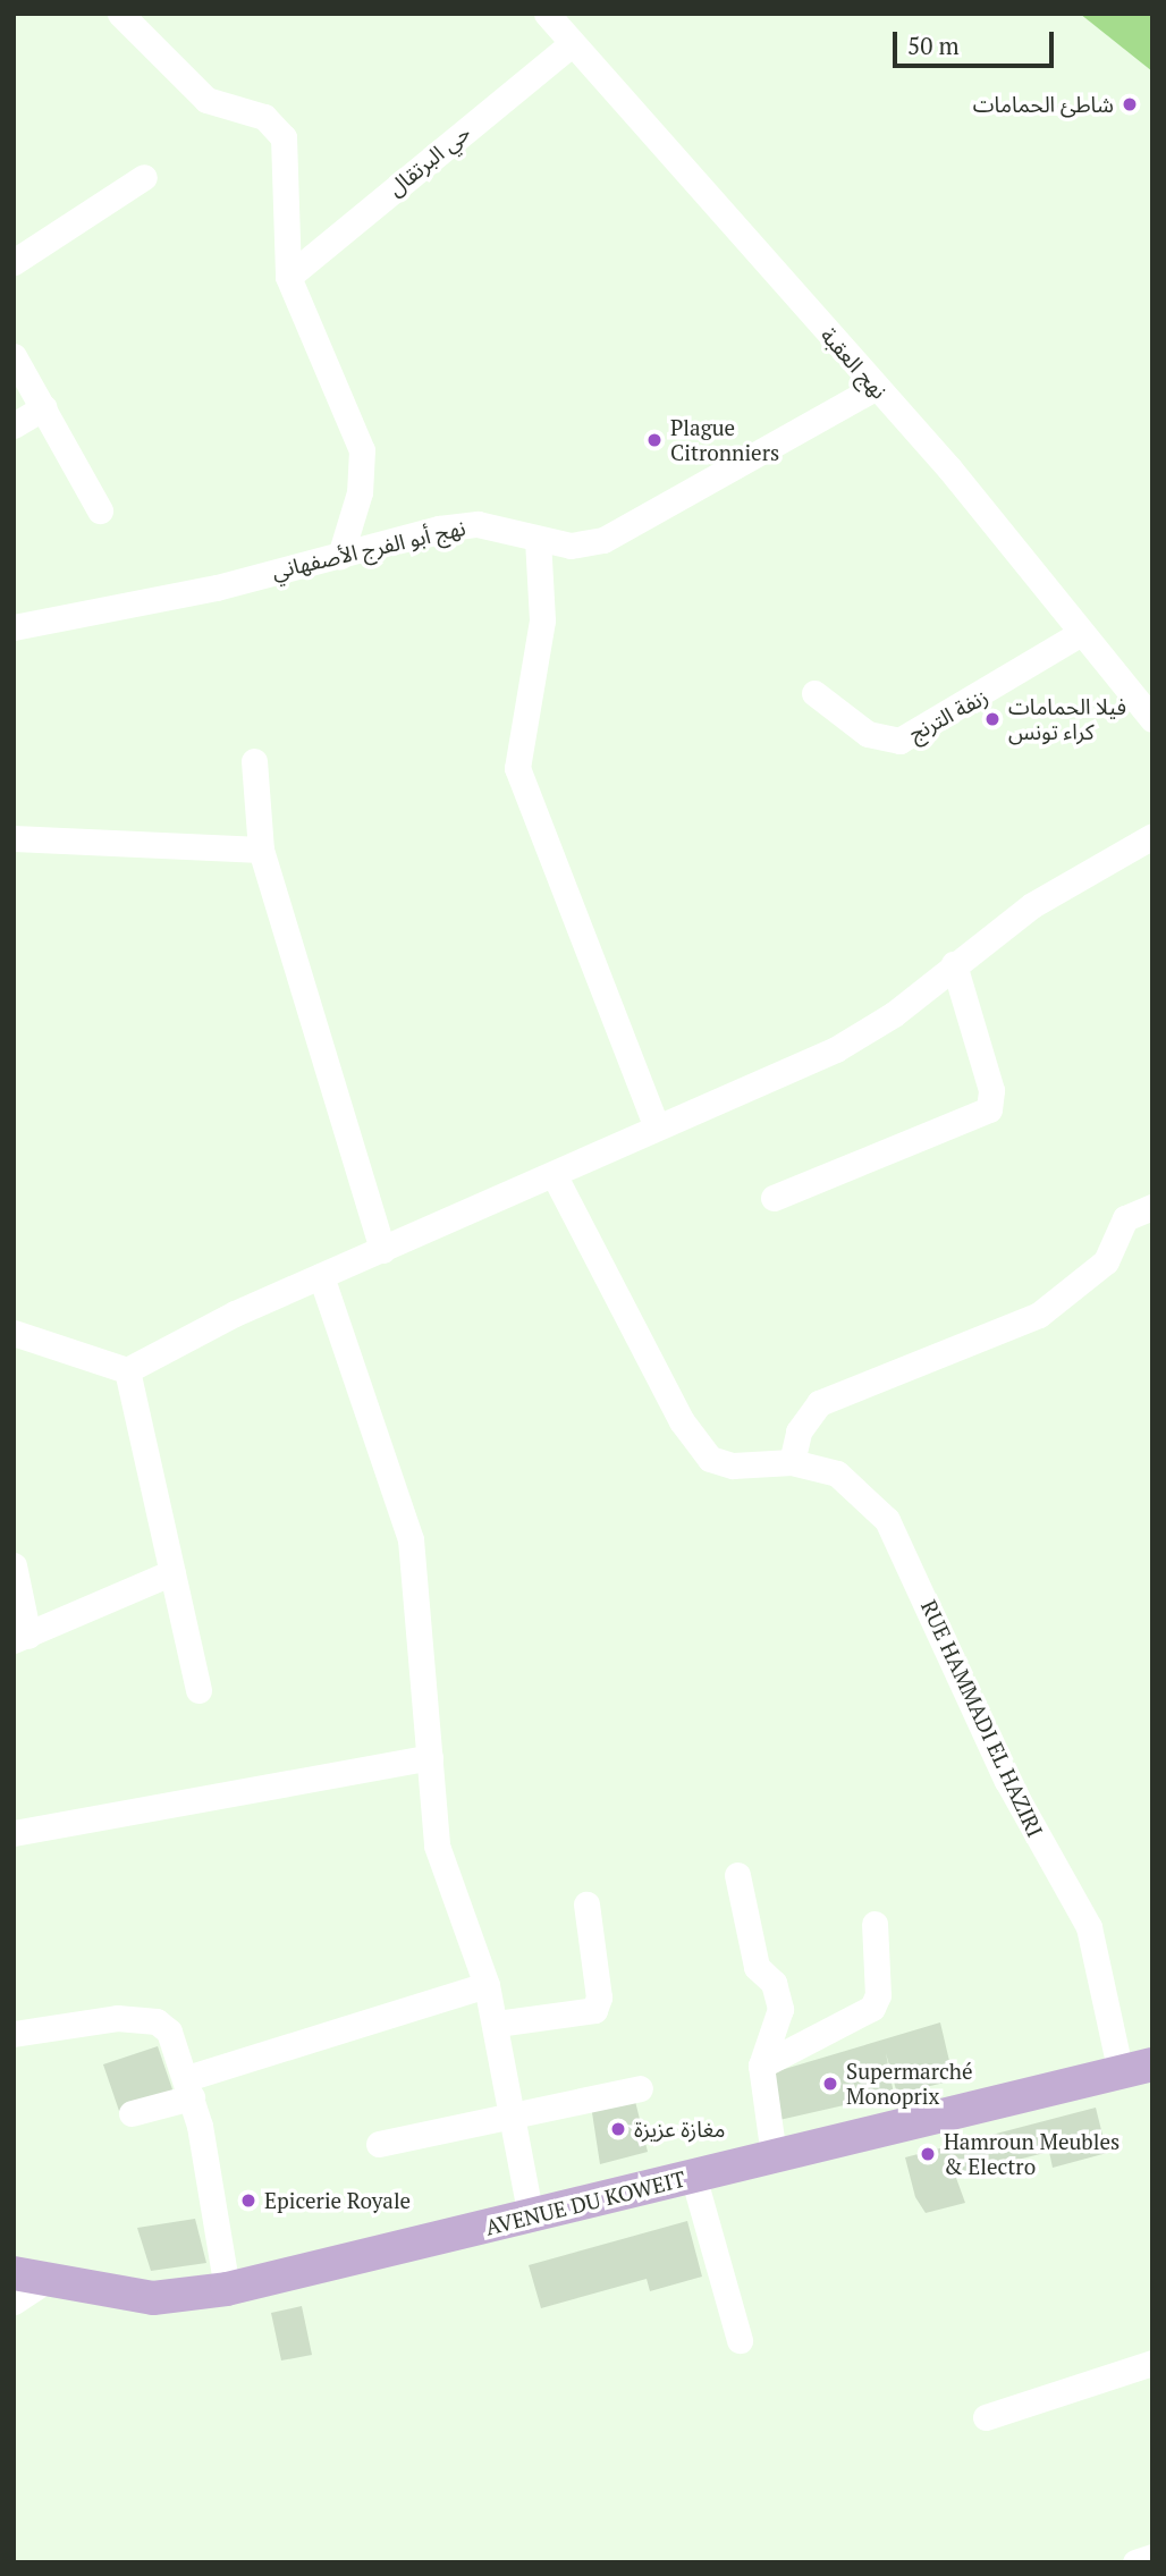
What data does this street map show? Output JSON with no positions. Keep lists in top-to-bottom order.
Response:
{
  "streets": {
    "main road": ["AVENUE DU KOWEIT"],
    "street": [
      "حي البرتقال",
      "نهج العقبة",
      "نهج أبو الفرج الأصفهاني",
      "زنفة الترنج",
      "RUE HAMMADI EL HAZIRI"
    ]
  },
  "crossings": [
    ["حي البرتقال", "نهج العقبة"],
    ["نهج العقبة", "نهج أبو الفرج الأصفهاني"],
    ["نهج العقبة", "زنفة الترنج"],
    ["RUE HAMMADI EL HAZIRI", "AVENUE DU KOWEIT"]
  ],
  "places": [
    "شاطئ الحمامات",
    "Plague Citronniers",
    "فيلا الحمامات كراء تونس",
    "Supermarché Monoprix",
    "مغازة عزيزة",
    "Hamroun Meubles & Electro",
    "Epicerie Royale"
  ],
  "scale_bar": "50 m"
}
